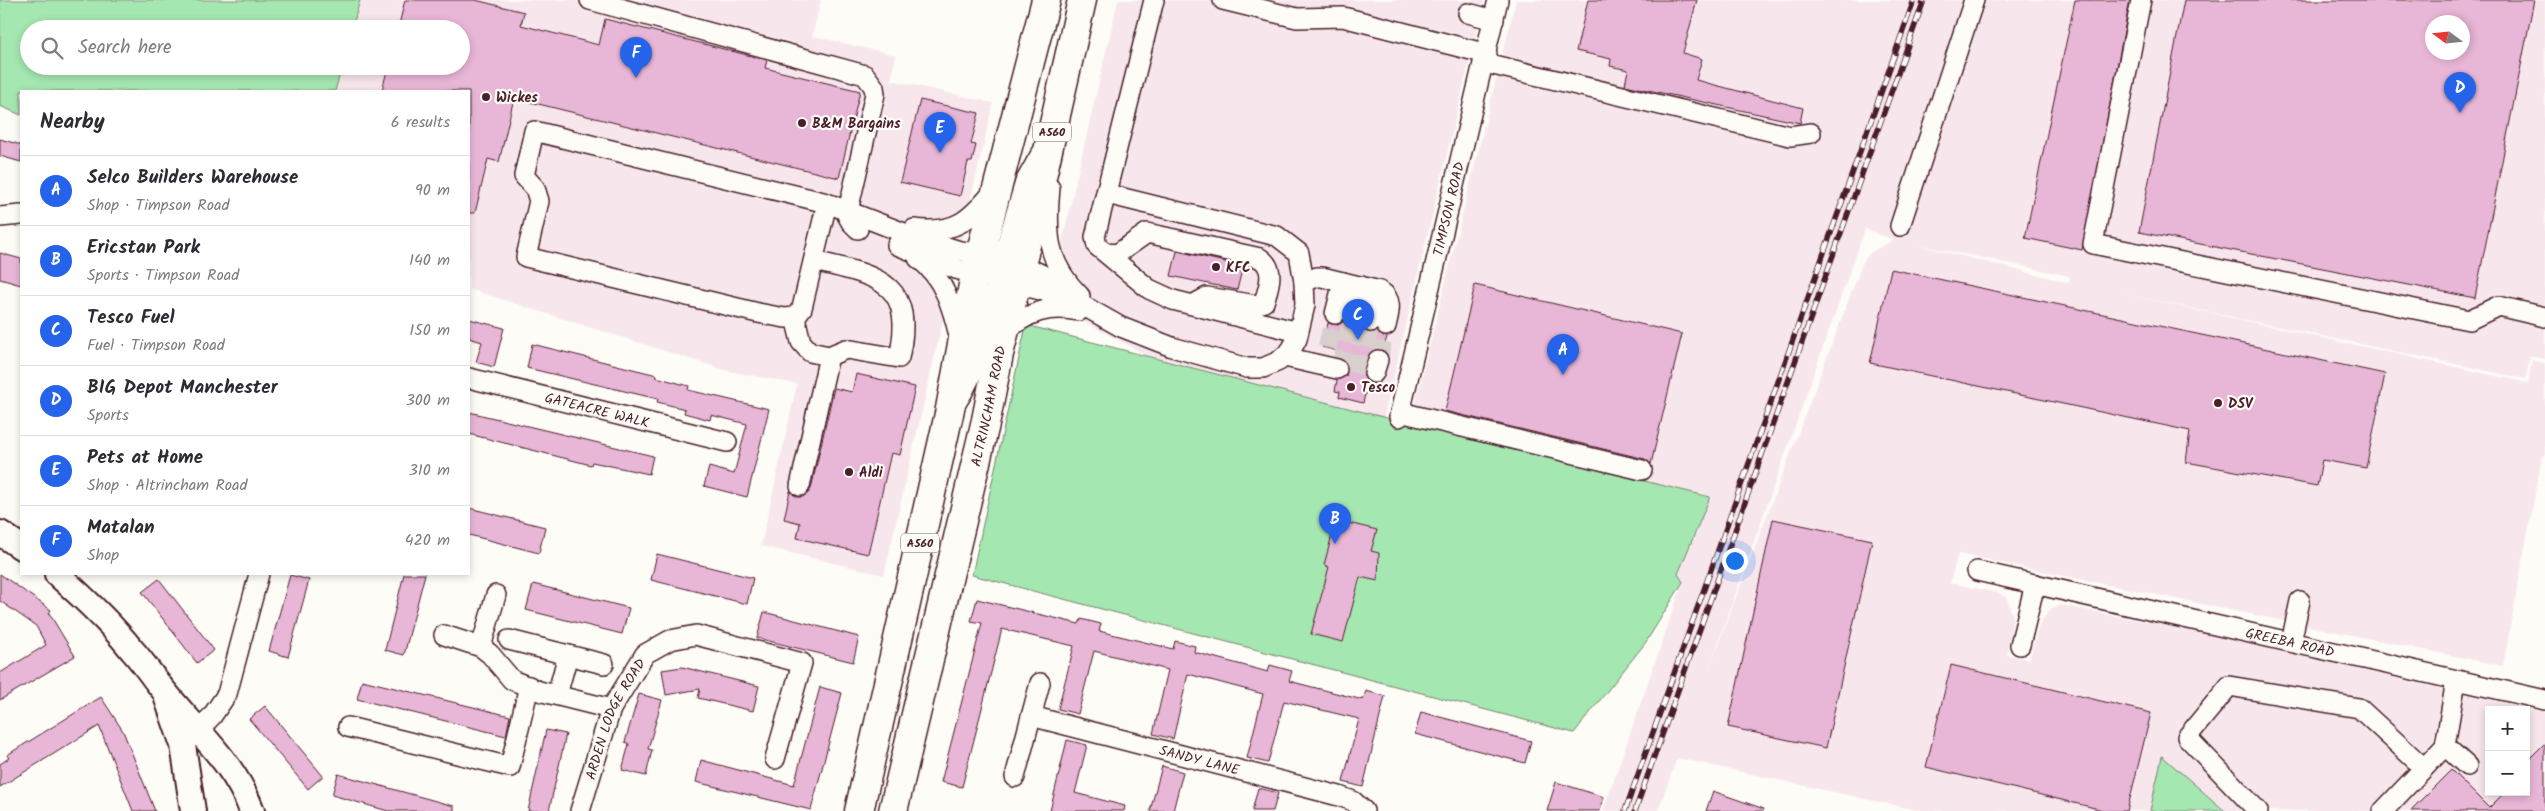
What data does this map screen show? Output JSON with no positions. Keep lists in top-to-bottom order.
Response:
{
  "streets": {
    "highway": ["A560", "ALTRINCHAM ROAD"],
    "street": [
      "TIMPSON ROAD",
      "GATEACRE WALK",
      "GREEBA ROAD",
      "ARDEN LODGE ROAD",
      "SANDY LANE"
    ]
  },
  "places": [
    "Wickes",
    "B&M Bargains",
    "KFC",
    "Tesco",
    "DSV",
    "Aldi"
  ],
  "north": "left",
  "page": {
    "search": "Search here",
    "pins": [
      "F",
      "D",
      "E",
      "C",
      "A",
      "B"
    ],
    "heading": ["Nearby", "6 results"],
    "list": [
      {
        "mark": "A",
        "name": "Selco Builders Warehouse",
        "note": "Shop · Timpson Road",
        "value": "90 m"
      },
      {
        "mark": "B",
        "name": "Ericstan Park",
        "note": "Sports · Timpson Road",
        "value": "140 m"
      },
      {
        "mark": "C",
        "name": "Tesco Fuel",
        "note": "Fuel · Timpson Road",
        "value": "150 m"
      },
      {
        "mark": "D",
        "name": "BIG Depot Manchester",
        "note": "Sports",
        "value": "300 m"
      },
      {
        "mark": "E",
        "name": "Pets at Home",
        "note": "Shop · Altrincham Road",
        "value": "310 m"
      },
      {
        "mark": "F",
        "name": "Matalan",
        "note": "Shop",
        "value": "420 m"
      }
    ],
    "map_buttons": ["+", "−"]
  }
}
